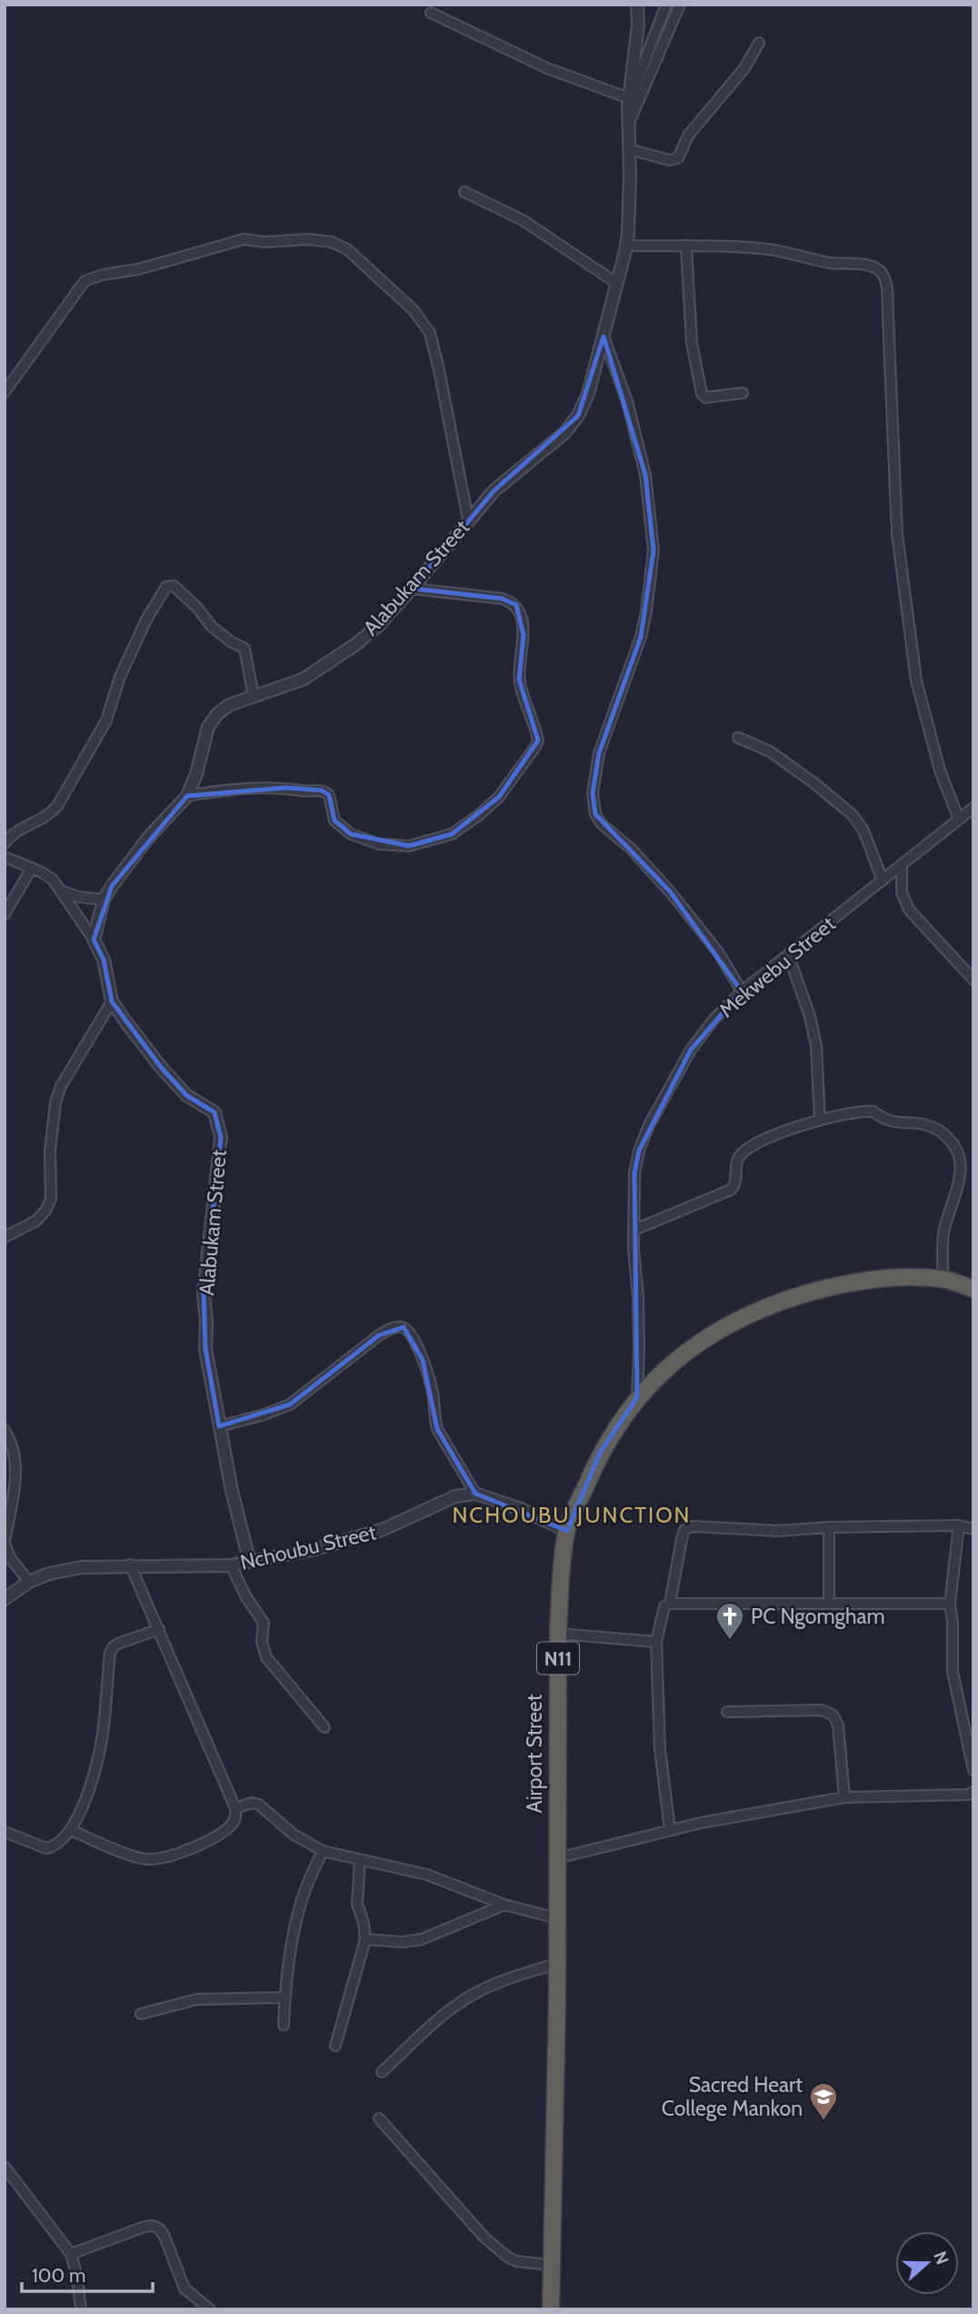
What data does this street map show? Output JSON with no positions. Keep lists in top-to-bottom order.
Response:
{
  "streets": {
    "highway": ["N11", "Airport Street"],
    "street": ["Alabukam Street", "Mekwebu Street", "Nchoubu Street"]
  },
  "crossings": [
    ["Alabukam Street", "Nchoubu Street"],
    ["Mekwebu Street", "Airport Street"]
  ],
  "districts": ["NCHOUBU JUNCTION"],
  "places": {
    "church": ["PC Ngomgham"],
    "school or university": ["Sacred Heart College Mankon"]
  },
  "scale_bar": "100 m",
  "north": "right"
}
